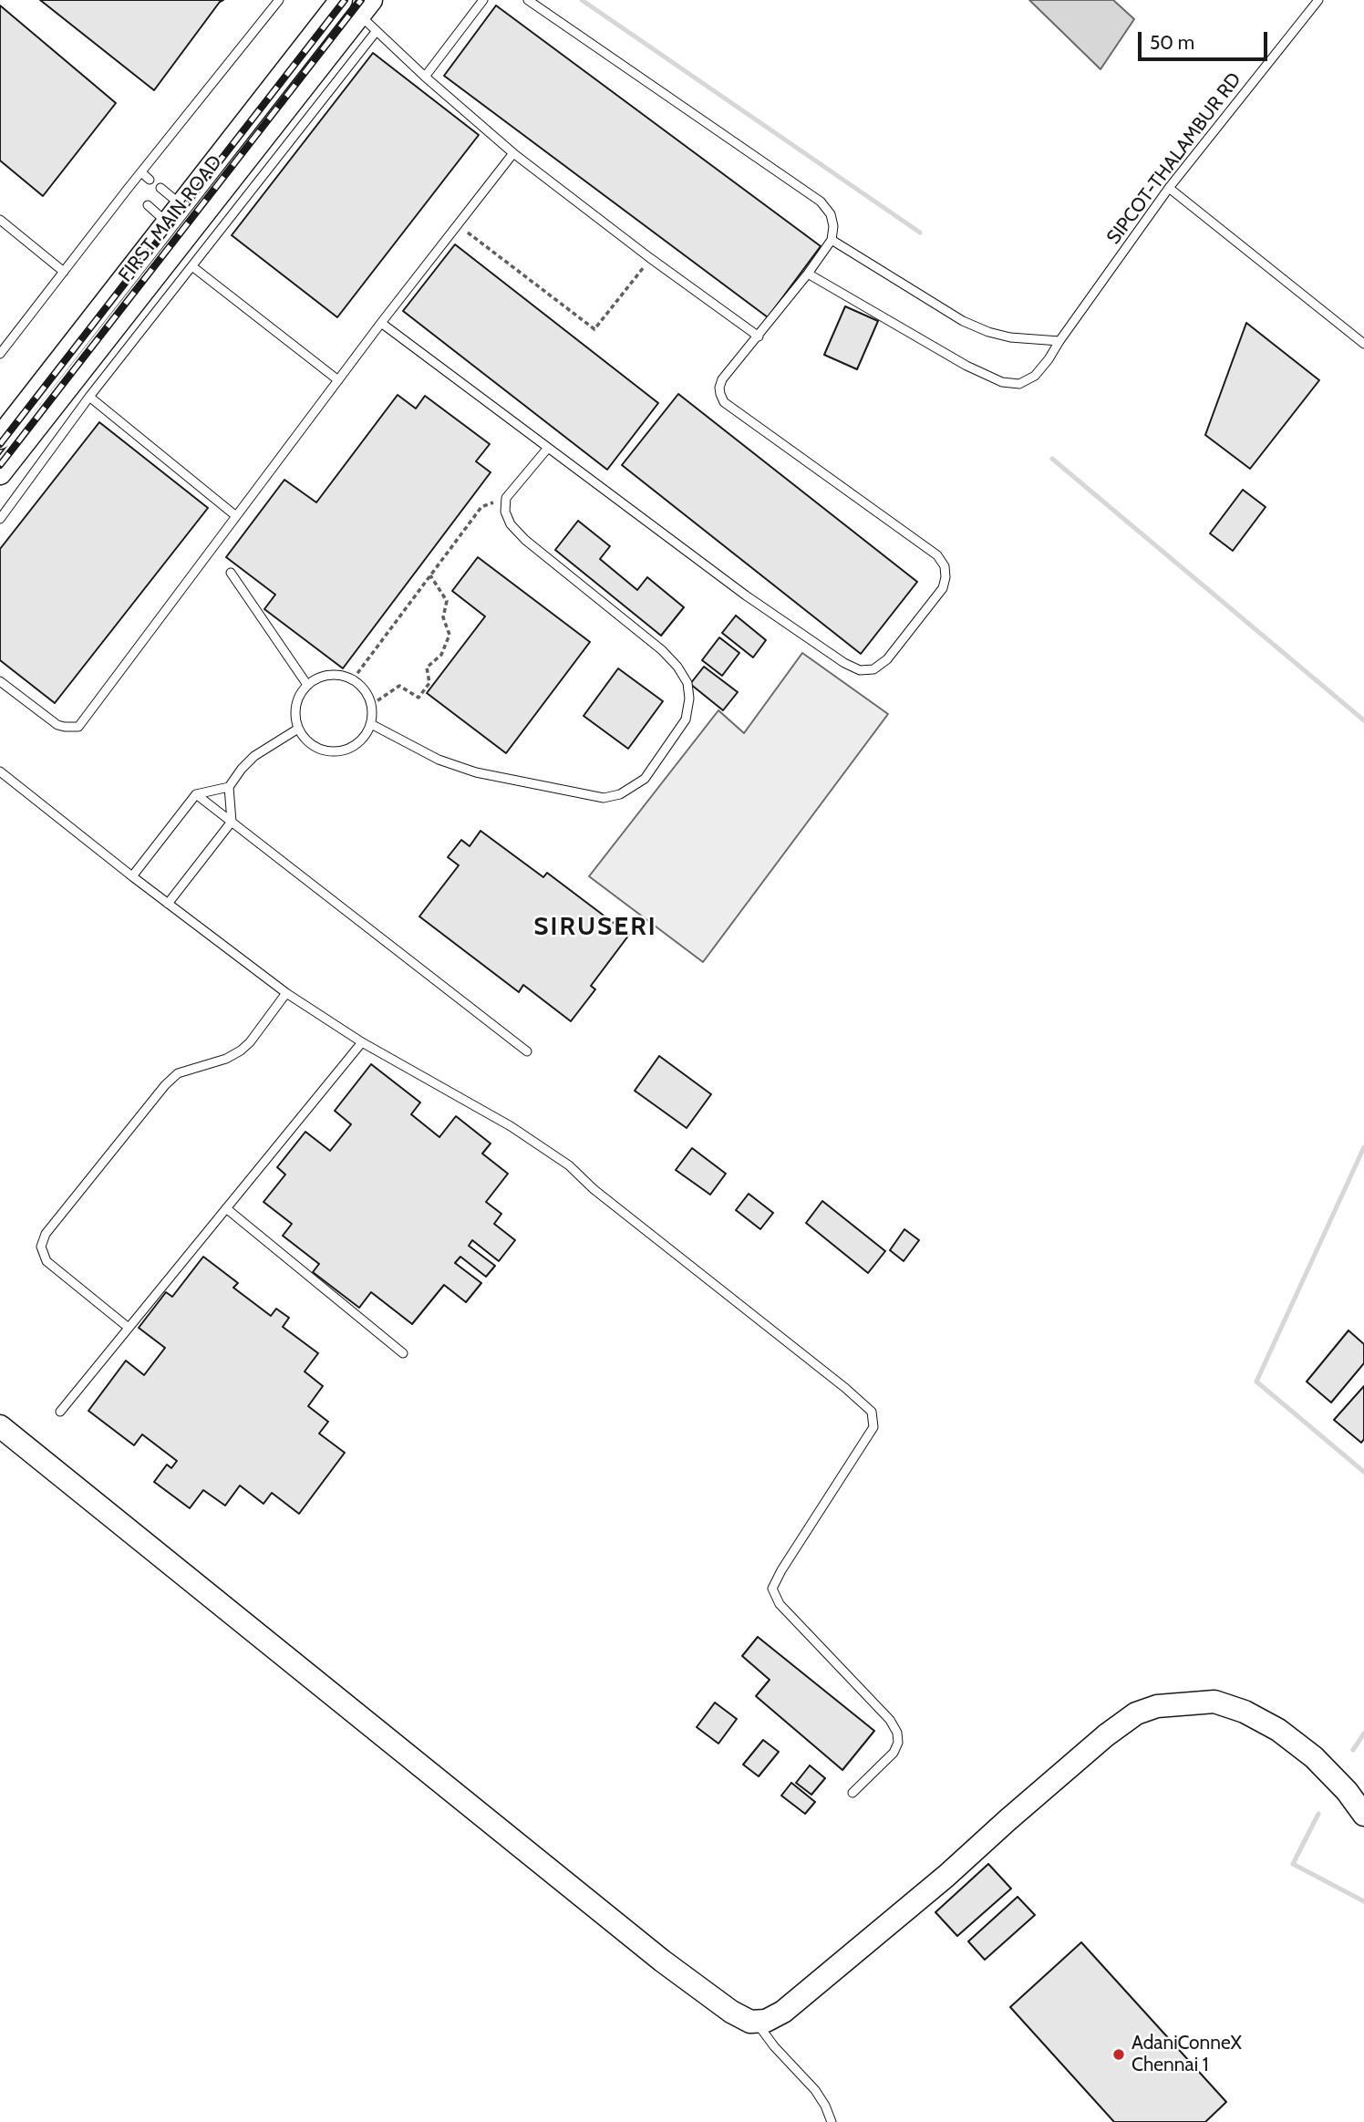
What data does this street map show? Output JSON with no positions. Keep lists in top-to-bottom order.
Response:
{
  "streets": {
    "street": ["FIRST MAIN ROAD"],
    "lane": ["SIPCOT-THALAMBUR RD"]
  },
  "districts": ["SIRUSERI"],
  "places": ["AdaniConneX Chennai 1"],
  "scale_bar": "50 m"
}
